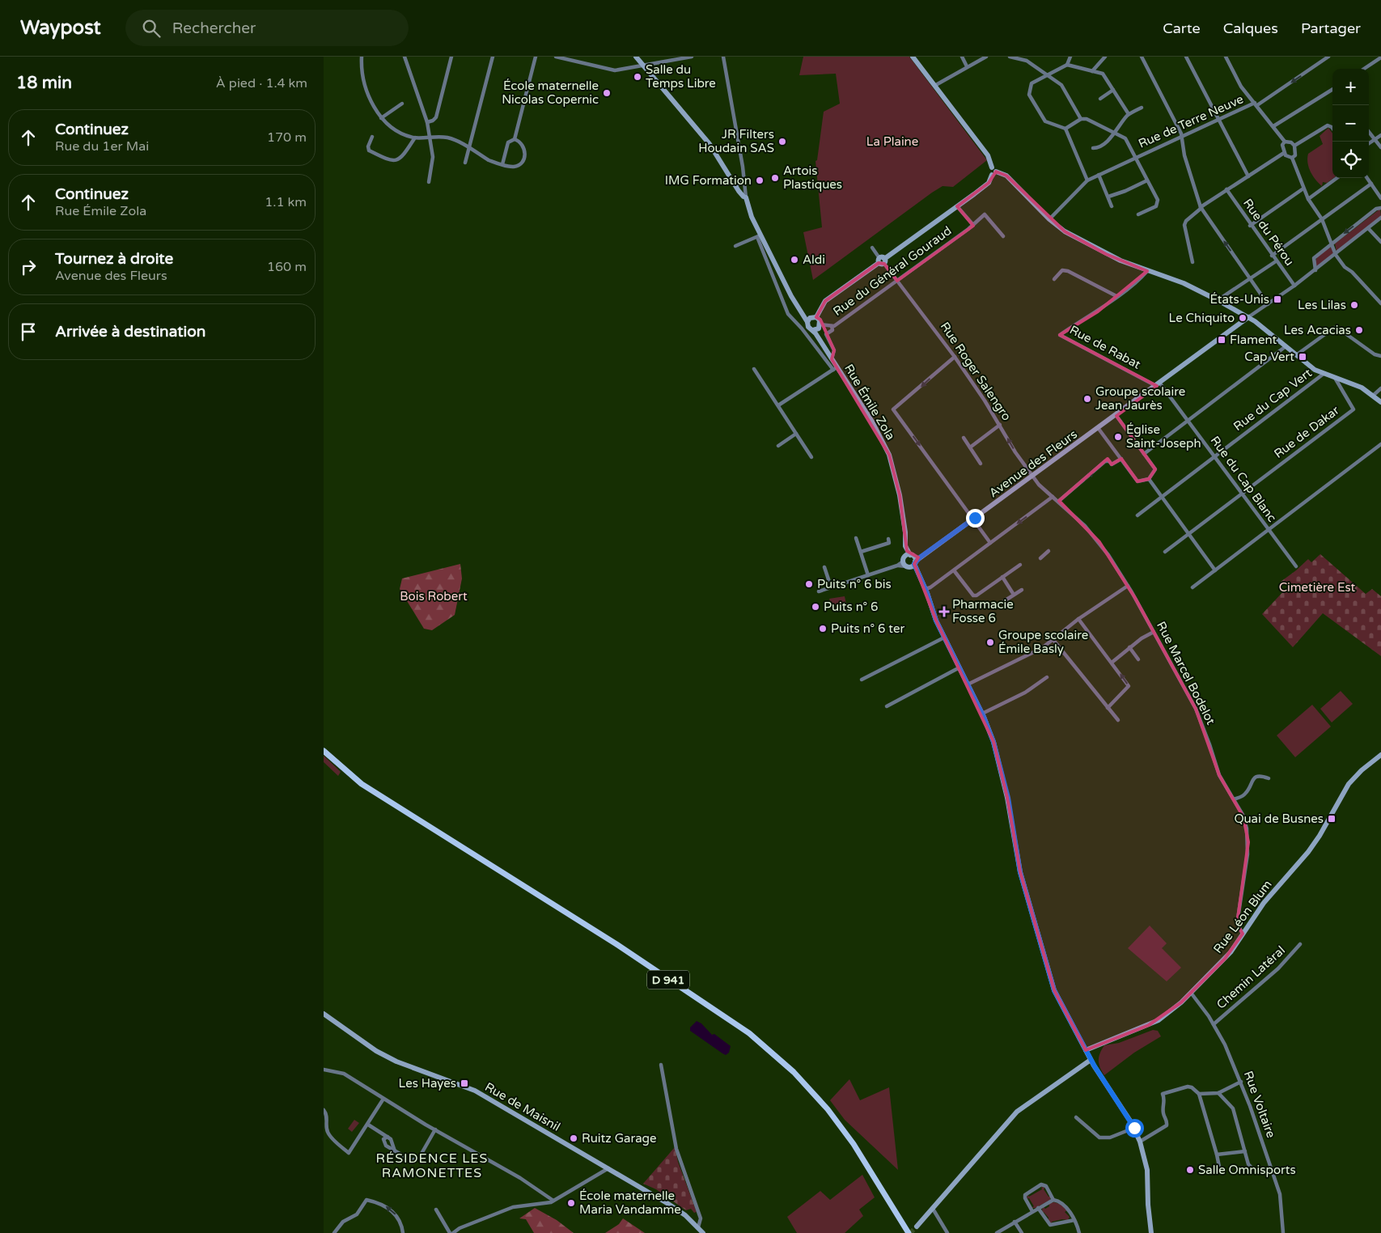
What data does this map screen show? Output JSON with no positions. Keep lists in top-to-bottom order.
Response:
{
  "streets": {
    "main road": ["D 941"],
    "street": [
      "Rue de Terre Neuve",
      "Rue du Pérou",
      "Rue du Général Gouraud",
      "Rue de Rabat",
      "Rue Roger Salengro",
      "Rue du Cap Vert",
      "Rue Émile Zola",
      "Rue de Dakar",
      "Avenue des Fleurs",
      "Rue du Cap Blanc",
      "Rue Marcel Bodelot",
      "Rue Léon Blum",
      "Chemin Latéral",
      "Rue Voltaire",
      "Rue de Maisnil"
    ]
  },
  "crossings": [
    ["Rue du Général Gouraud", "Rue Roger Salengro"],
    ["Rue du Général Gouraud", "Rue Émile Zola"],
    ["Rue de Rabat", "Avenue des Fleurs"],
    ["Rue de Rabat", "Rue du Cap Blanc"],
    ["Rue Roger Salengro", "Avenue des Fleurs"],
    ["Rue Roger Salengro", "Rue Marcel Bodelot"],
    ["Rue du Cap Vert", "Rue du Cap Blanc"],
    ["Rue Émile Zola", "Avenue des Fleurs"],
    ["Rue de Dakar", "Rue du Cap Blanc"],
    ["Avenue des Fleurs", "Rue du Cap Blanc"],
    ["Avenue des Fleurs", "Rue Marcel Bodelot"],
    ["Rue Marcel Bodelot", "Rue Léon Blum"],
    ["Rue Léon Blum", "Rue Voltaire"],
    ["Chemin Latéral", "Rue Voltaire"]
  ],
  "districts": ["RÉSIDENCE LES RAMONETTES"],
  "parks": ["La Plaine", "Cimetière Est", "Bois Robert"],
  "places": {
    "other": [
      "Salle du Temps Libre",
      "École maternelle Nicolas Copernic",
      "JR Filters Houdain SAS",
      "Artois Plastiques",
      "IMG Formation",
      "Aldi",
      "Les Lilas",
      "Le Chiquito",
      "Les Acacias",
      "Groupe scolaire Jean Jaurès",
      "Église Saint-Joseph",
      "Puits n° 6 bis",
      "Puits n° 6",
      "Puits n° 6 ter",
      "Groupe scolaire Émile Basly",
      "Ruitz Garage",
      "Salle Omnisports",
      "École maternelle Maria Vandamme"
    ],
    "transit": [
      "États-Unis",
      "Flament",
      "Cap Vert",
      "Quai de Busnes",
      "Les Hayes"
    ],
    "health": ["Pharmacie Fosse 6"]
  },
  "page": {
    "header": "Waypost",
    "search": "Rechercher",
    "nav": ["Carte", "Calques", "Partager"],
    "heading": ["18 min", "À pied · 1.4 km"],
    "map_buttons": ["+", "−"],
    "list": [
      ["Continuez", "Rue du 1er Mai", "170 m"],
      ["Continuez", "Rue Émile Zola", "1.1 km"],
      ["Tournez à droite", "Avenue des Fleurs", "160 m"],
      "Arrivée à destination"
    ]
  }
}
